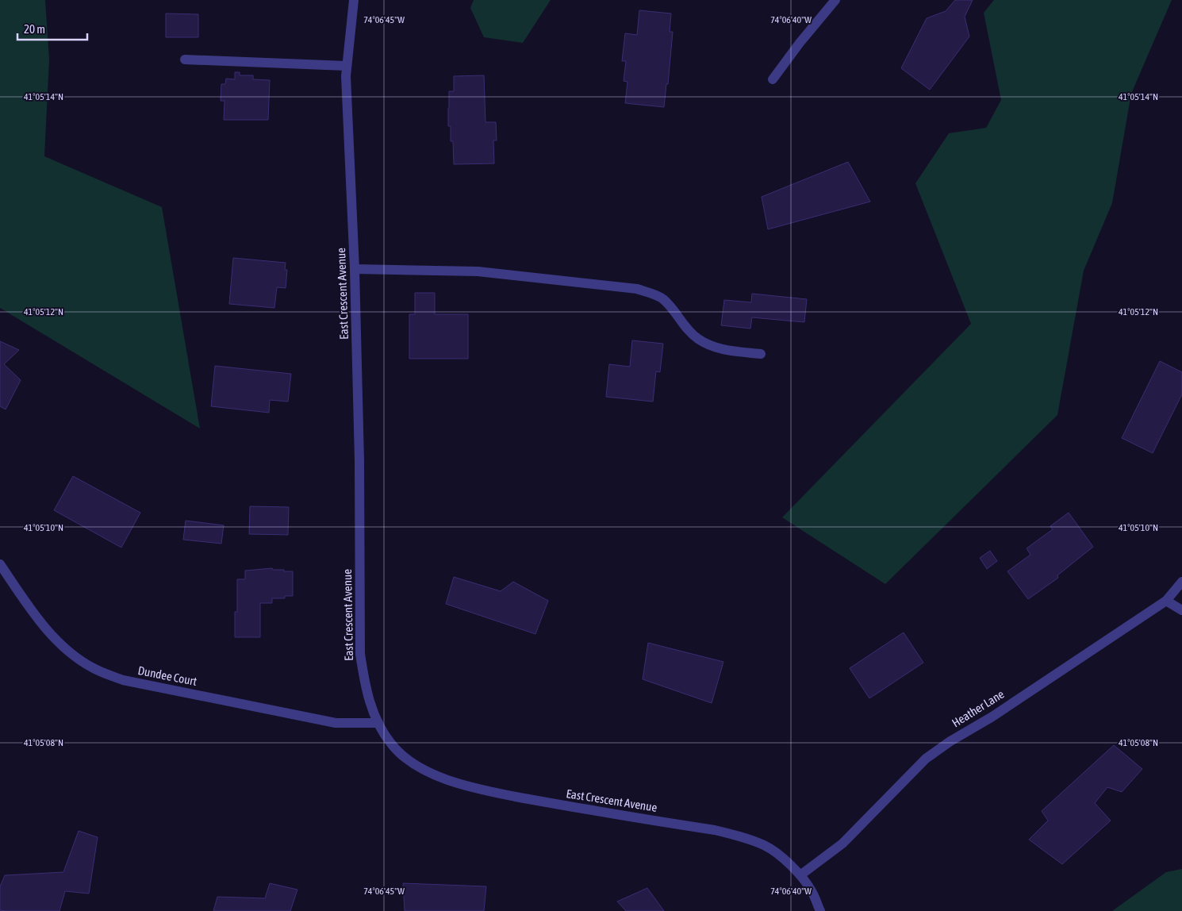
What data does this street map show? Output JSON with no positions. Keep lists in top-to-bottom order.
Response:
{
  "streets": {
    "street": ["East Crescent Avenue", "Dundee Court", "Heather Lane"]
  },
  "crossings": [
    ["East Crescent Avenue", "Dundee Court"],
    ["East Crescent Avenue", "Heather Lane"]
  ],
  "scale_bar": "20 m",
  "coordinates": [
    "74°06'45\"W",
    "74°06'40\"W",
    "41°05'14\"N",
    "41°05'12\"N",
    "41°05'10\"N",
    "41°05'08\"N"
  ]
}
